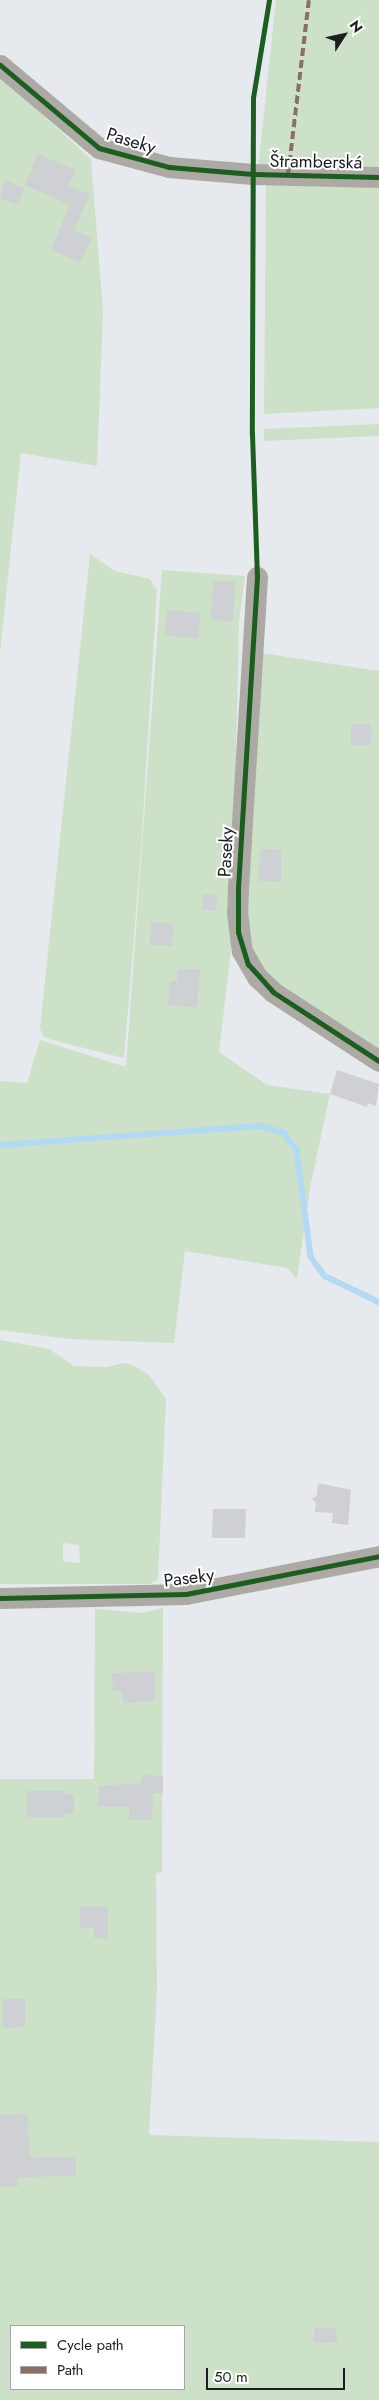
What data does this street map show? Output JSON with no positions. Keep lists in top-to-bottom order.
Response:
{
  "streets": {
    "street": ["Paseky", "Štramberská"]
  },
  "crossings": [
    ["Paseky", "Štramberská"]
  ],
  "legend": ["Cycle path", "Path"],
  "scale_bar": "50 m",
  "north": "top right"
}
